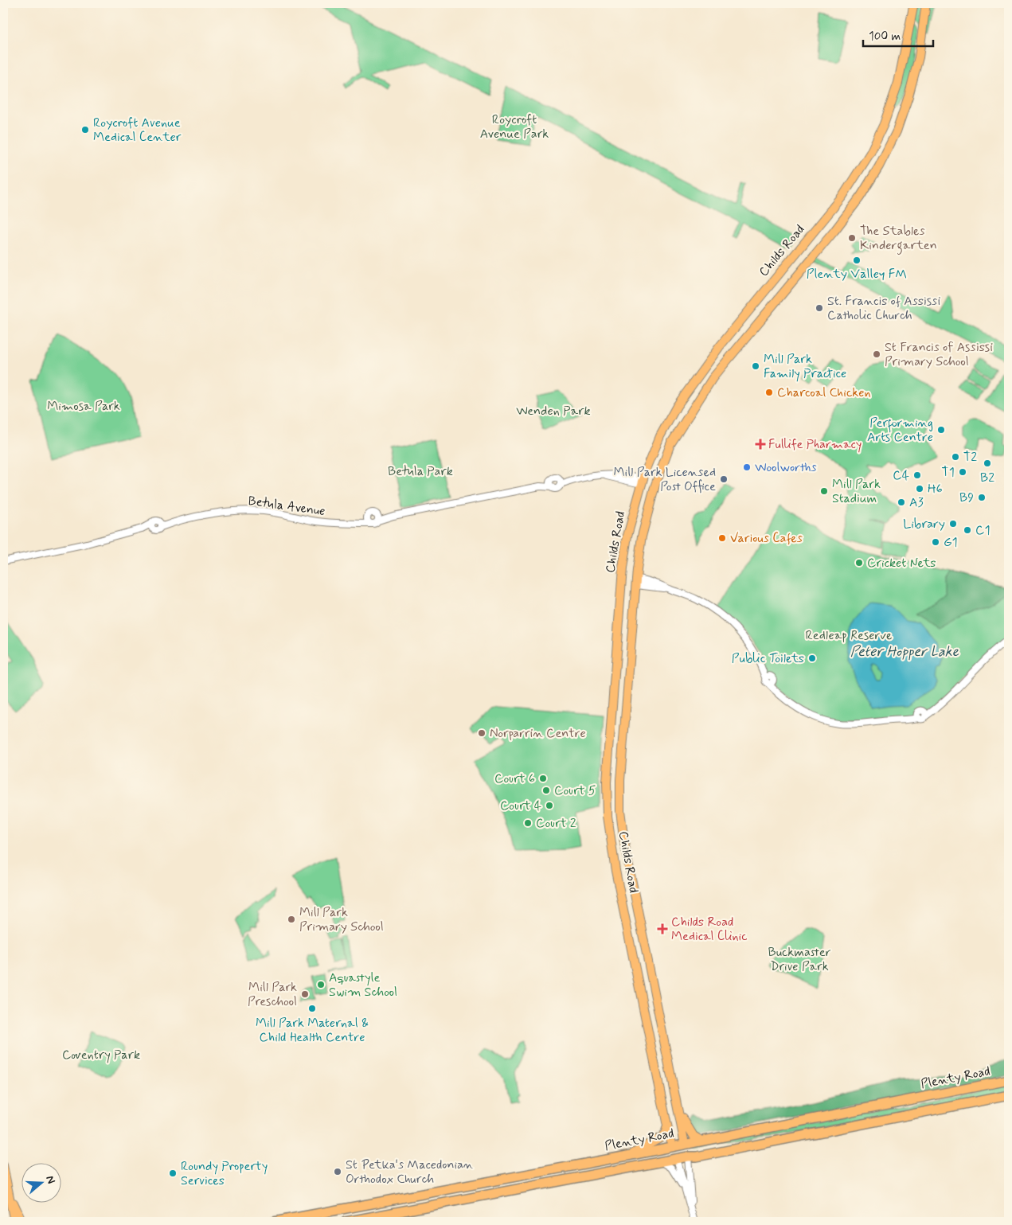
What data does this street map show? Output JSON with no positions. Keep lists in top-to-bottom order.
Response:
{
  "streets": {
    "highway": ["Childs Road", "Plenty Road"],
    "street": ["Betula Avenue"]
  },
  "crossings": [
    ["Childs Road", "Plenty Road"]
  ],
  "water": ["Peter Hopper Lake"],
  "parks": [
    "Roycroft Avenue Park",
    "Mimosa Park",
    "Wenden Park",
    "Betula Park",
    "Redleap Reserve",
    "Buckmaster Drive Park",
    "Coventry Park"
  ],
  "places": {
    "other": [
      "Roycroft Avenue Medical Center",
      "The Stables Kindergarten",
      "Plenty Valley FM",
      "St. Francis of Assissi Catholic Church",
      "St Francis of Assissi Primary School",
      "Mill Park Family Practice",
      "Charcoal Chicken",
      "Performing Arts Centre",
      "T2",
      "B2",
      "Woolworths",
      "T1",
      "C4",
      "Mill Park Licensed Post Office",
      "H6",
      "Mill Park Stadium",
      "B9",
      "A3",
      "Library",
      "C1",
      "Various Cafes",
      "G1",
      "Cricket Nets",
      "Public Toilets",
      "Norparrin Centre",
      "Court 6",
      "Court 5",
      "Court 4",
      "Court 2",
      "Mill Park Primary School",
      "Aquastyle Swim School",
      "Mill Park Preschool",
      "Mill Park Maternal & Child Health Centre",
      "St Petka's Macedonian Orthodox Church",
      "Roundy Property Services"
    ],
    "health": ["Fullife Pharmacy", "Childs Road Medical Clinic"]
  },
  "scale_bar": "100 m",
  "north": "right"
}
